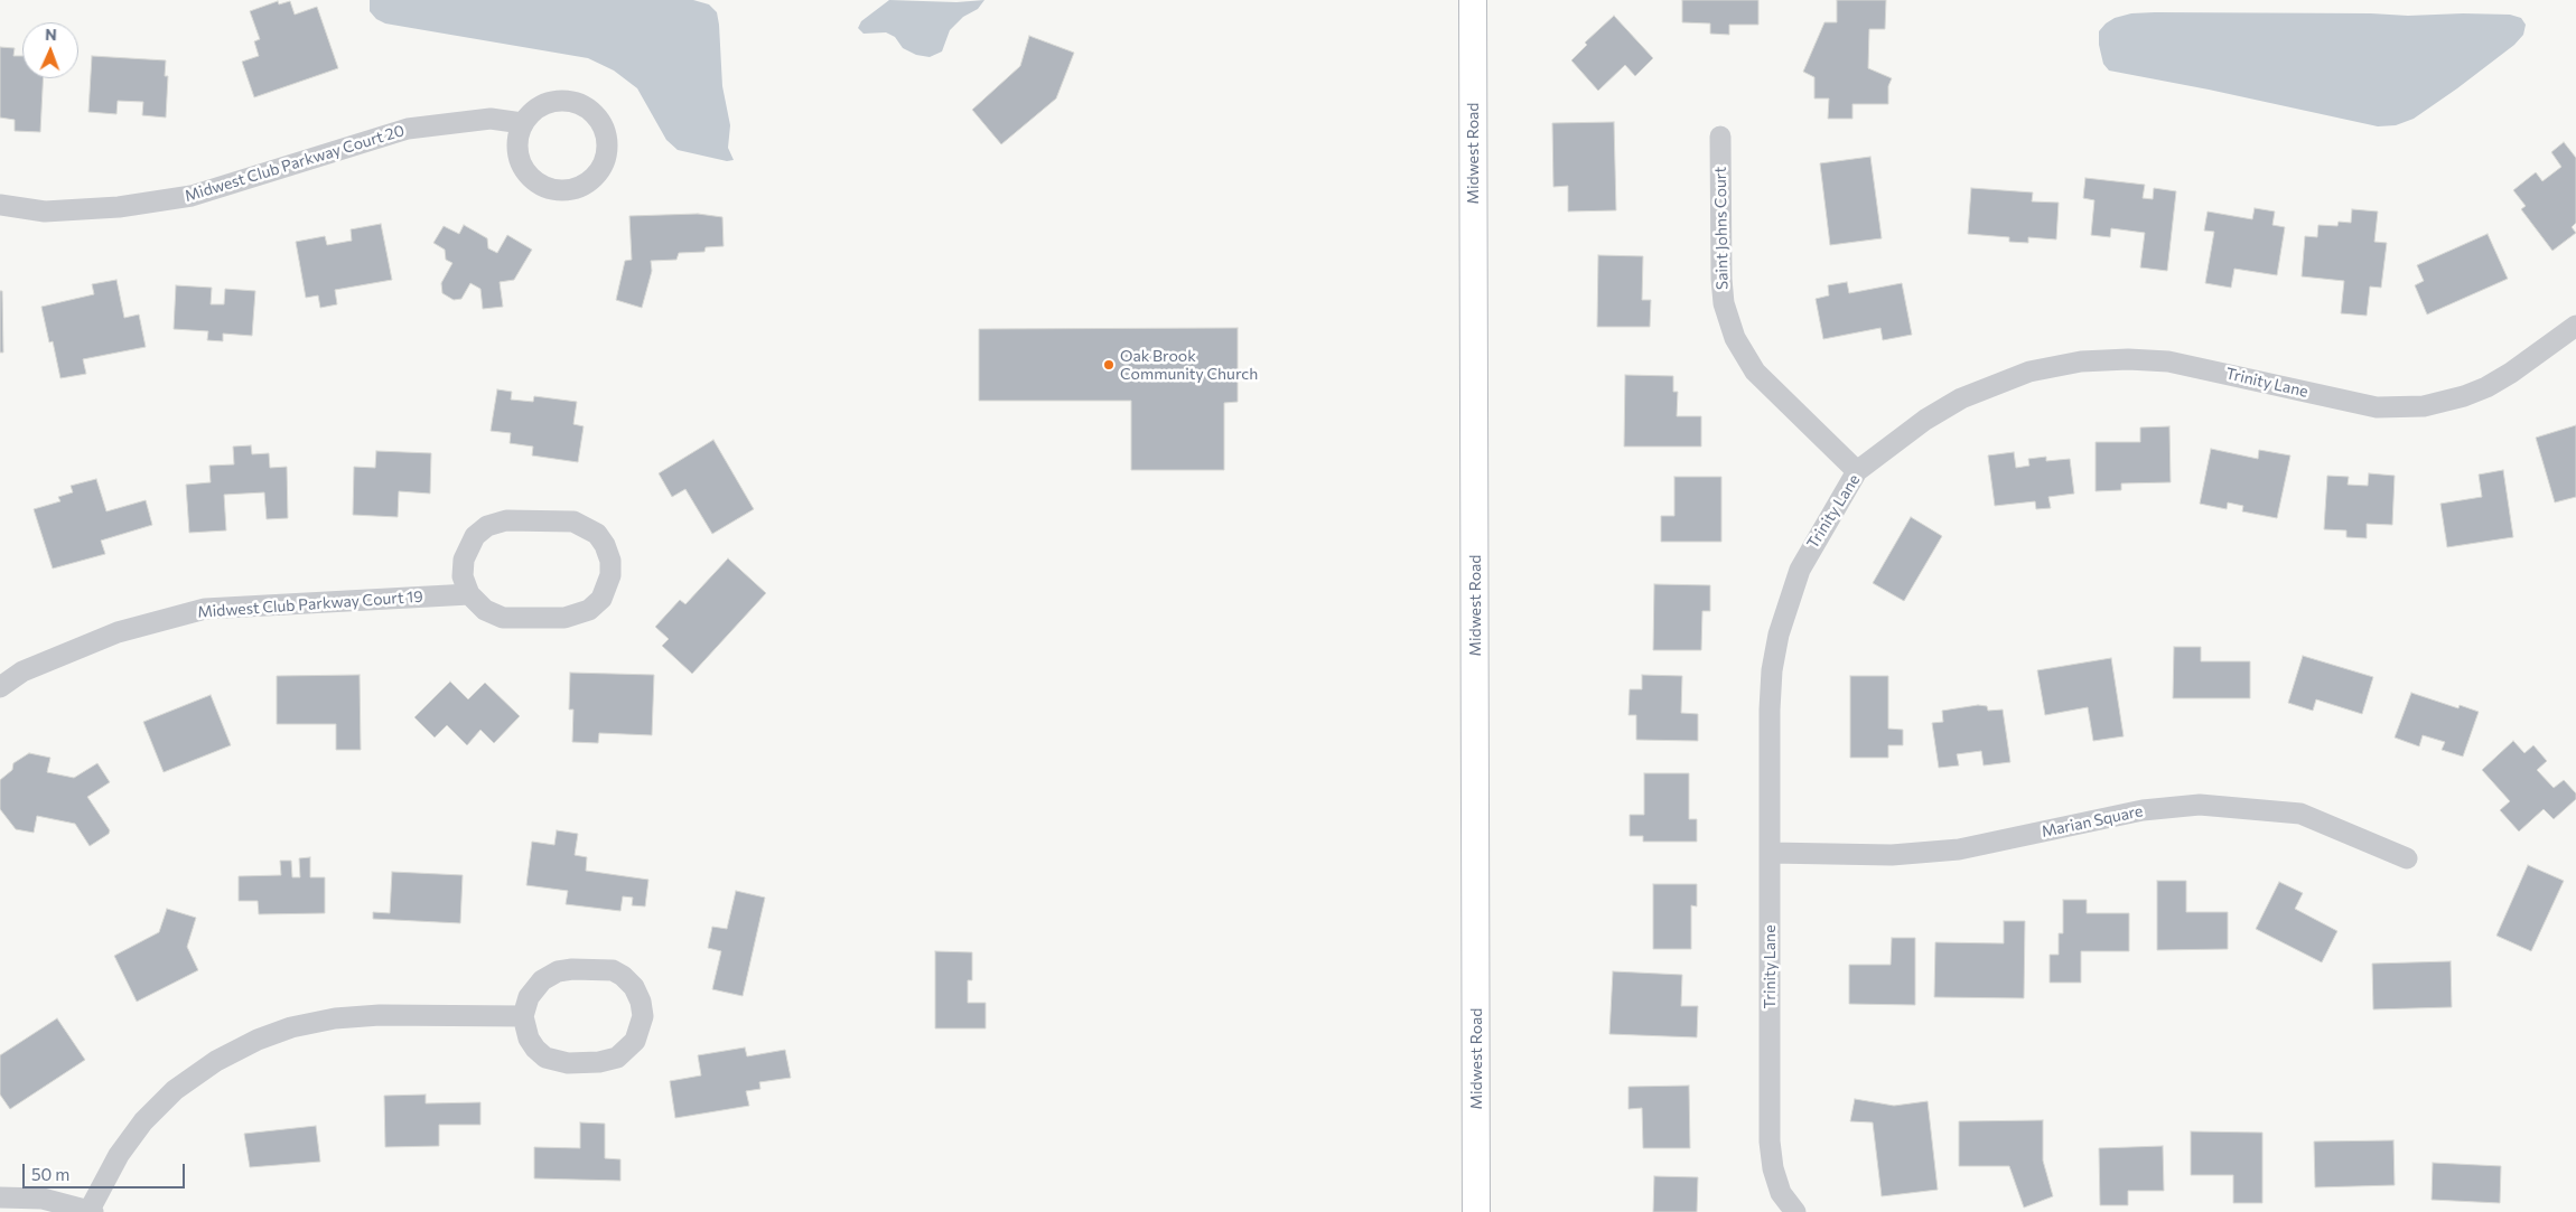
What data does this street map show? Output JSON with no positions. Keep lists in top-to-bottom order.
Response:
{
  "streets": {
    "main road": ["Midwest Road"],
    "street": [
      "Midwest Club Parkway Court 20",
      "Saint Johns Court",
      "Trinity Lane",
      "Midwest Club Parkway Court 19",
      "Marian Square"
    ]
  },
  "crossings": [
    ["Saint Johns Court", "Trinity Lane"],
    ["Trinity Lane", "Marian Square"]
  ],
  "places": ["Oak Brook Community Church"],
  "scale_bar": "50 m",
  "north": "top"
}
